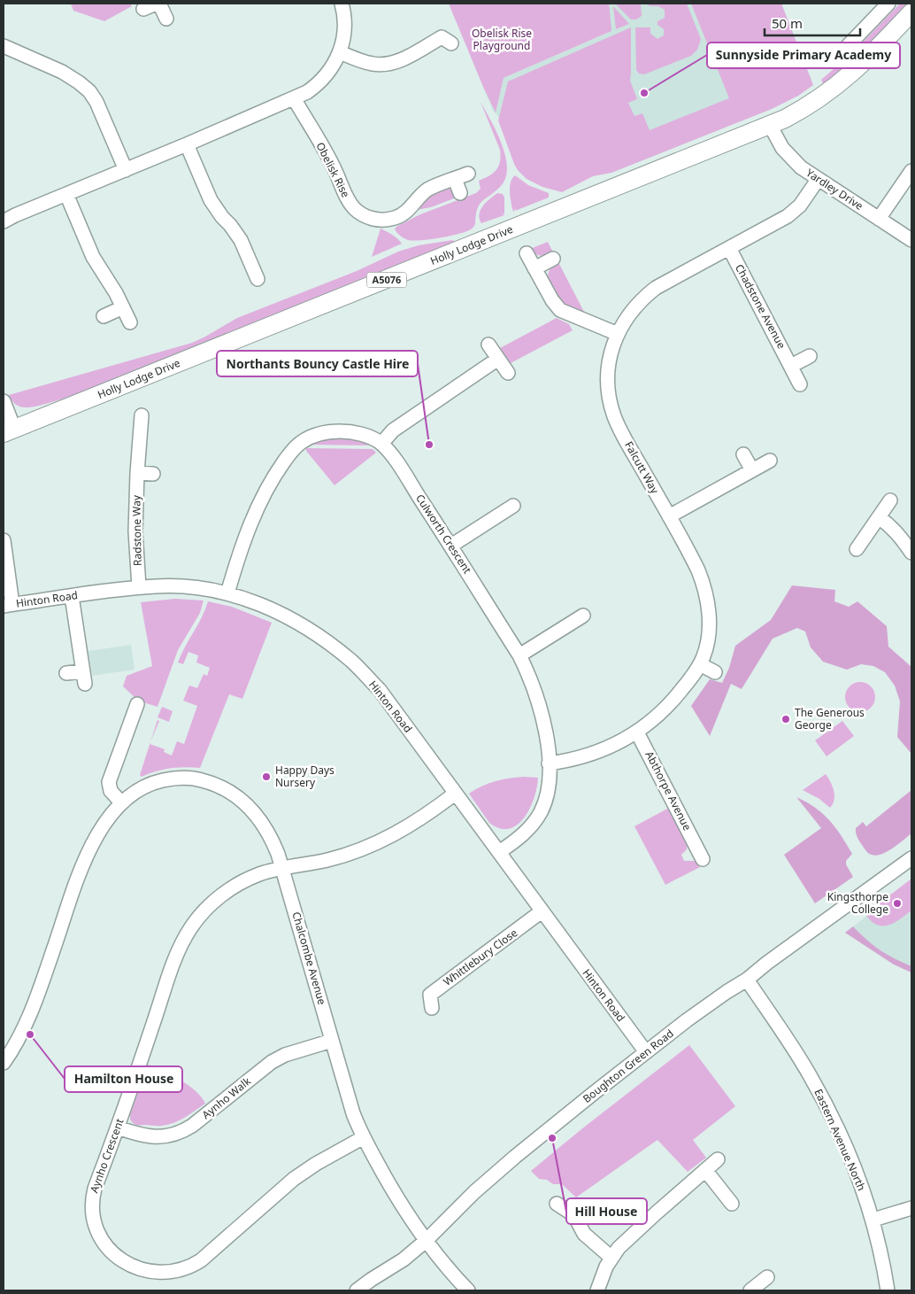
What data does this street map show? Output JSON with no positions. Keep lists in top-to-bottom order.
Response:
{
  "streets": {
    "main road": ["Holly Lodge Drive", "A5076"],
    "street": [
      "Obelisk Rise",
      "Yardley Drive",
      "Chadstone Avenue",
      "Falcutt Way",
      "Radstone Way",
      "Culworth Crescent",
      "Hinton Road",
      "Abthorpe Avenue",
      "Whittlebury Close",
      "Chalcombe Avenue",
      "Boughton Green Road",
      "Aynho Walk",
      "Eastern Avenue North",
      "Aynho Crescent"
    ]
  },
  "crossings": [
    ["Yardley Drive", "Holly Lodge Drive"],
    ["Yardley Drive", "Falcutt Way"],
    ["Chadstone Avenue", "Falcutt Way"],
    ["Falcutt Way", "Culworth Crescent"],
    ["Falcutt Way", "Abthorpe Avenue"],
    ["Radstone Way", "Hinton Road"],
    ["Culworth Crescent", "Hinton Road"],
    ["Hinton Road", "Whittlebury Close"],
    ["Hinton Road", "Boughton Green Road"],
    ["Hinton Road", "Aynho Crescent"],
    ["Chalcombe Avenue", "Boughton Green Road"],
    ["Chalcombe Avenue", "Aynho Walk"],
    ["Chalcombe Avenue", "Aynho Crescent"],
    ["Boughton Green Road", "Eastern Avenue North"],
    ["Aynho Walk", "Aynho Crescent"]
  ],
  "parks": ["Obelisk Rise Playground"],
  "places": [
    "Sunnyside Primary Academy",
    "Northants Bouncy Castle Hire",
    "The Generous George",
    "Happy Days Nursery",
    "Kingsthorpe College",
    "Hamilton House",
    "Hill House"
  ],
  "scale_bar": "50 m"
}
